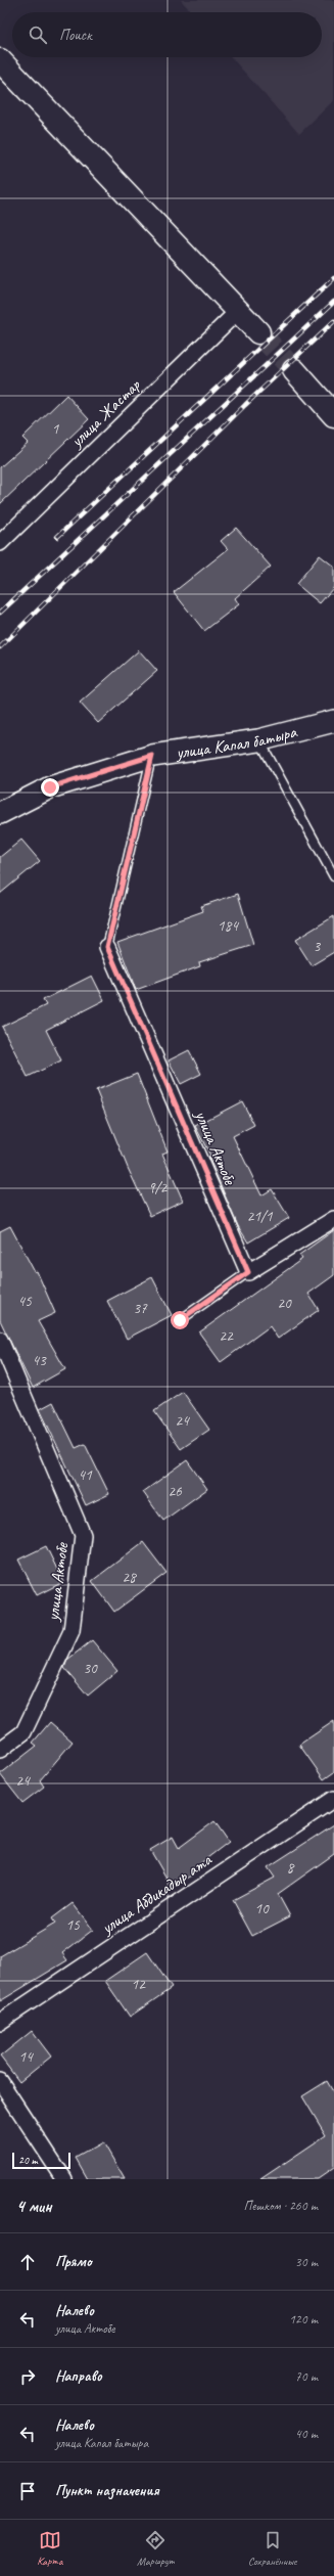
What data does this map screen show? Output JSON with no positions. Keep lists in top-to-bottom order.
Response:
{
  "streets": {
    "main road": ["улица Капал батыра"],
    "street": ["улица Жастар", "улица Актобе", "улица Абдикадыр ата"]
  },
  "house_numbers": [
    "1",
    "184",
    "3",
    "9/2",
    "21/1",
    "45",
    "20",
    "37",
    "22",
    "43",
    "24",
    "41",
    "26",
    "28",
    "30",
    "24",
    "8",
    "10",
    "15",
    "12",
    "14"
  ],
  "scale_bar": "20 m",
  "page": {
    "search": "Поиск",
    "scale": "20 m",
    "heading": ["4 мин", "Пешком · 260 m"],
    "list": [
      ["Прямо", "30 m"],
      ["Налево", "улица Актобе", "120 m"],
      ["Направо", "70 m"],
      ["Налево", "улица Капал батыра", "40 m"],
      "Пункт назначения"
    ],
    "nav": ["Карта", "Маршрут", "Сохранённые"]
  }
}
